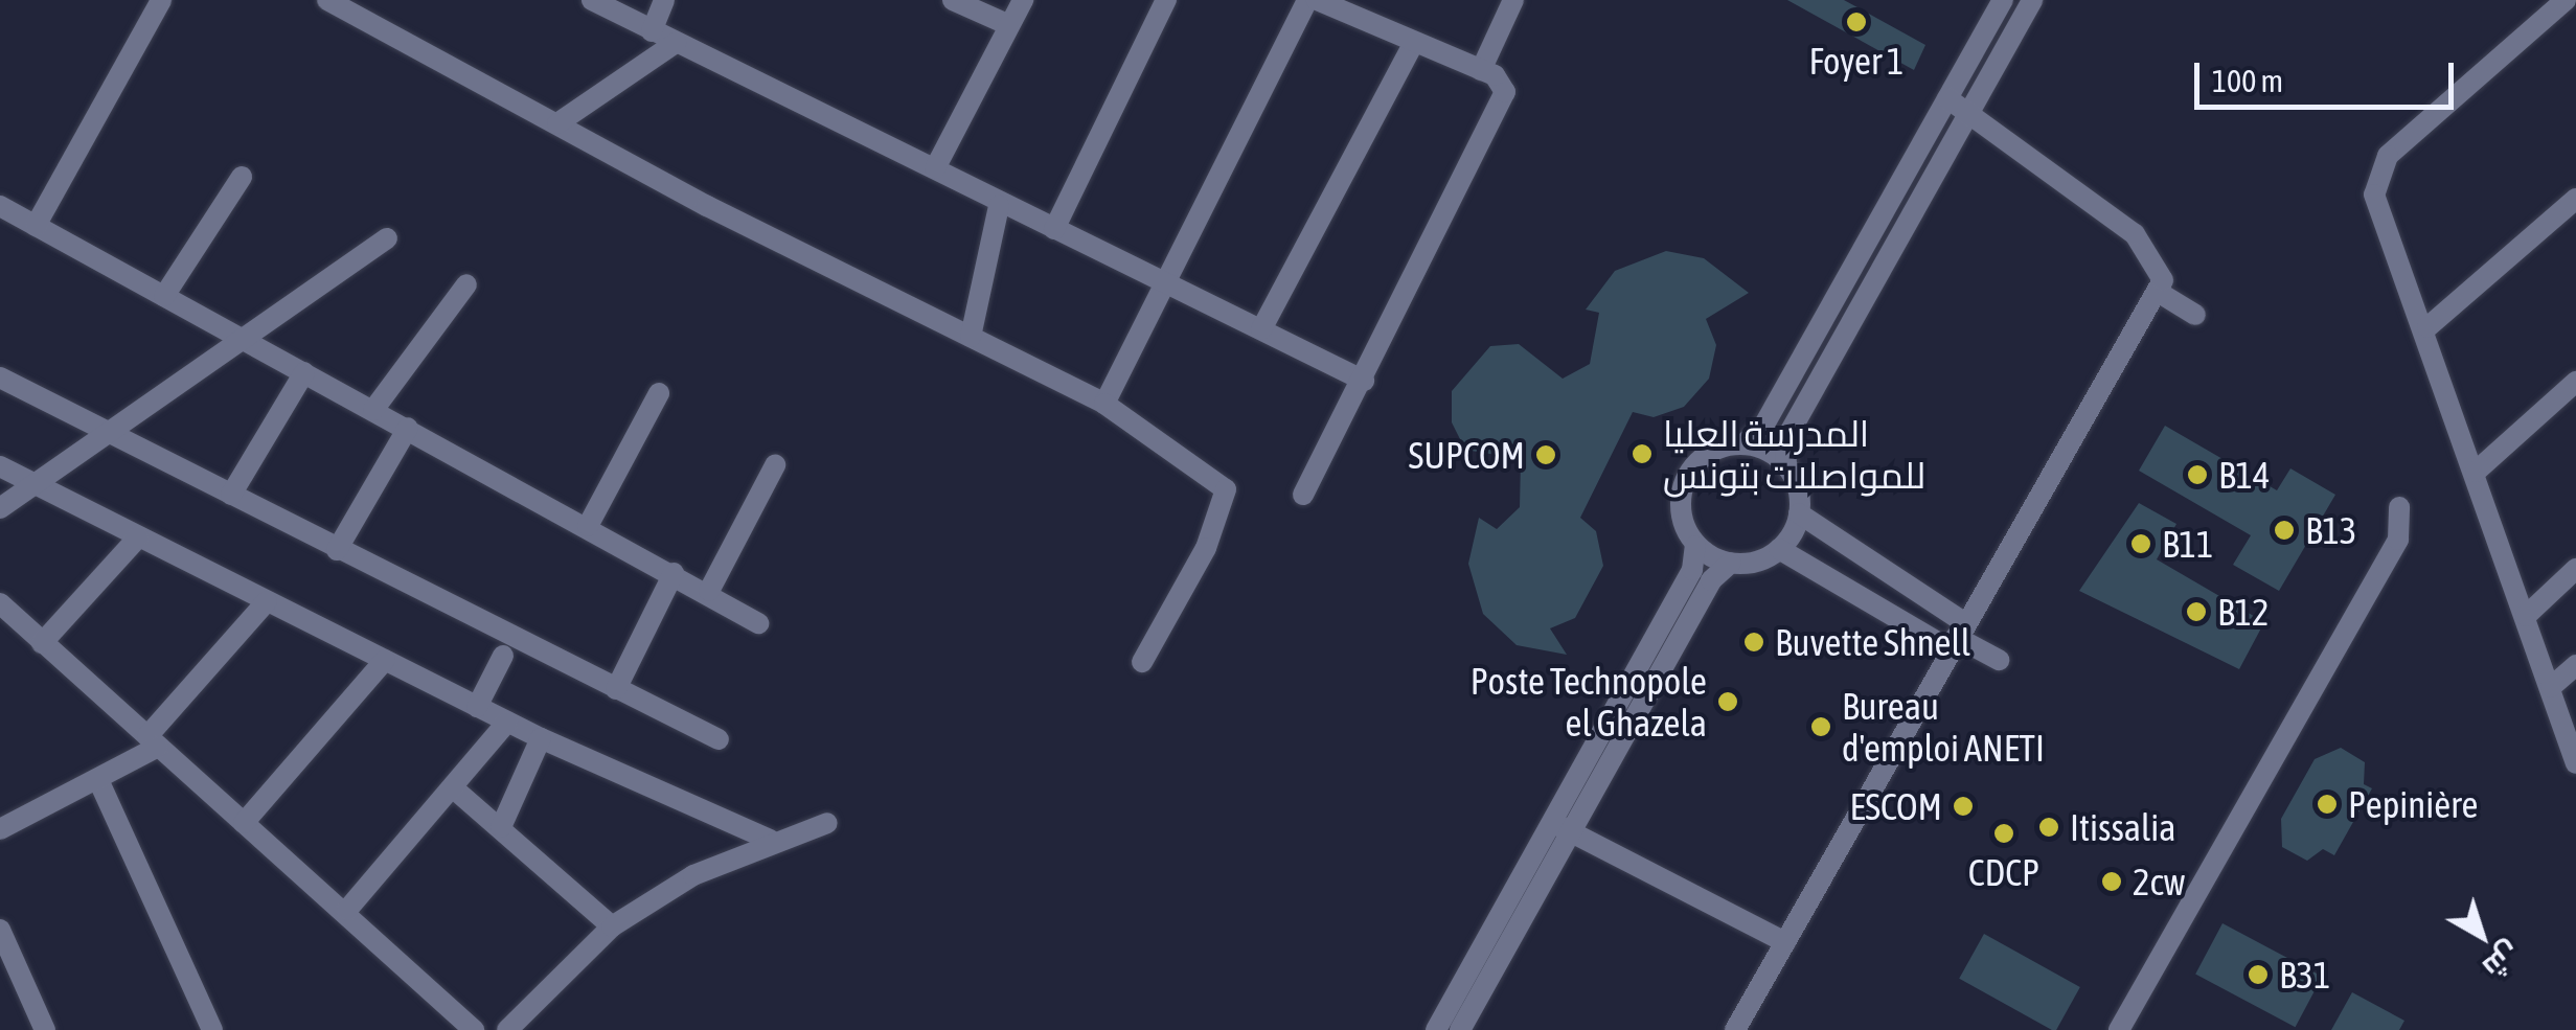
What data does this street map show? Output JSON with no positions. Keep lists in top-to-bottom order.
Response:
{
  "places": [
    "Foyer 1",
    "المدرسة العليا للمواصلات بتونس",
    "SUPCOM",
    "B14",
    "B13",
    "B11",
    "B12",
    "Buvette Shnell",
    "Poste Technopole el Ghazela",
    "Bureau d'emploi ANETI",
    "Pepinière",
    "ESCOM",
    "Itissalia",
    "CDCP",
    "2cw",
    "B31"
  ],
  "scale_bar": "100 m",
  "north": "bottom right"
}
